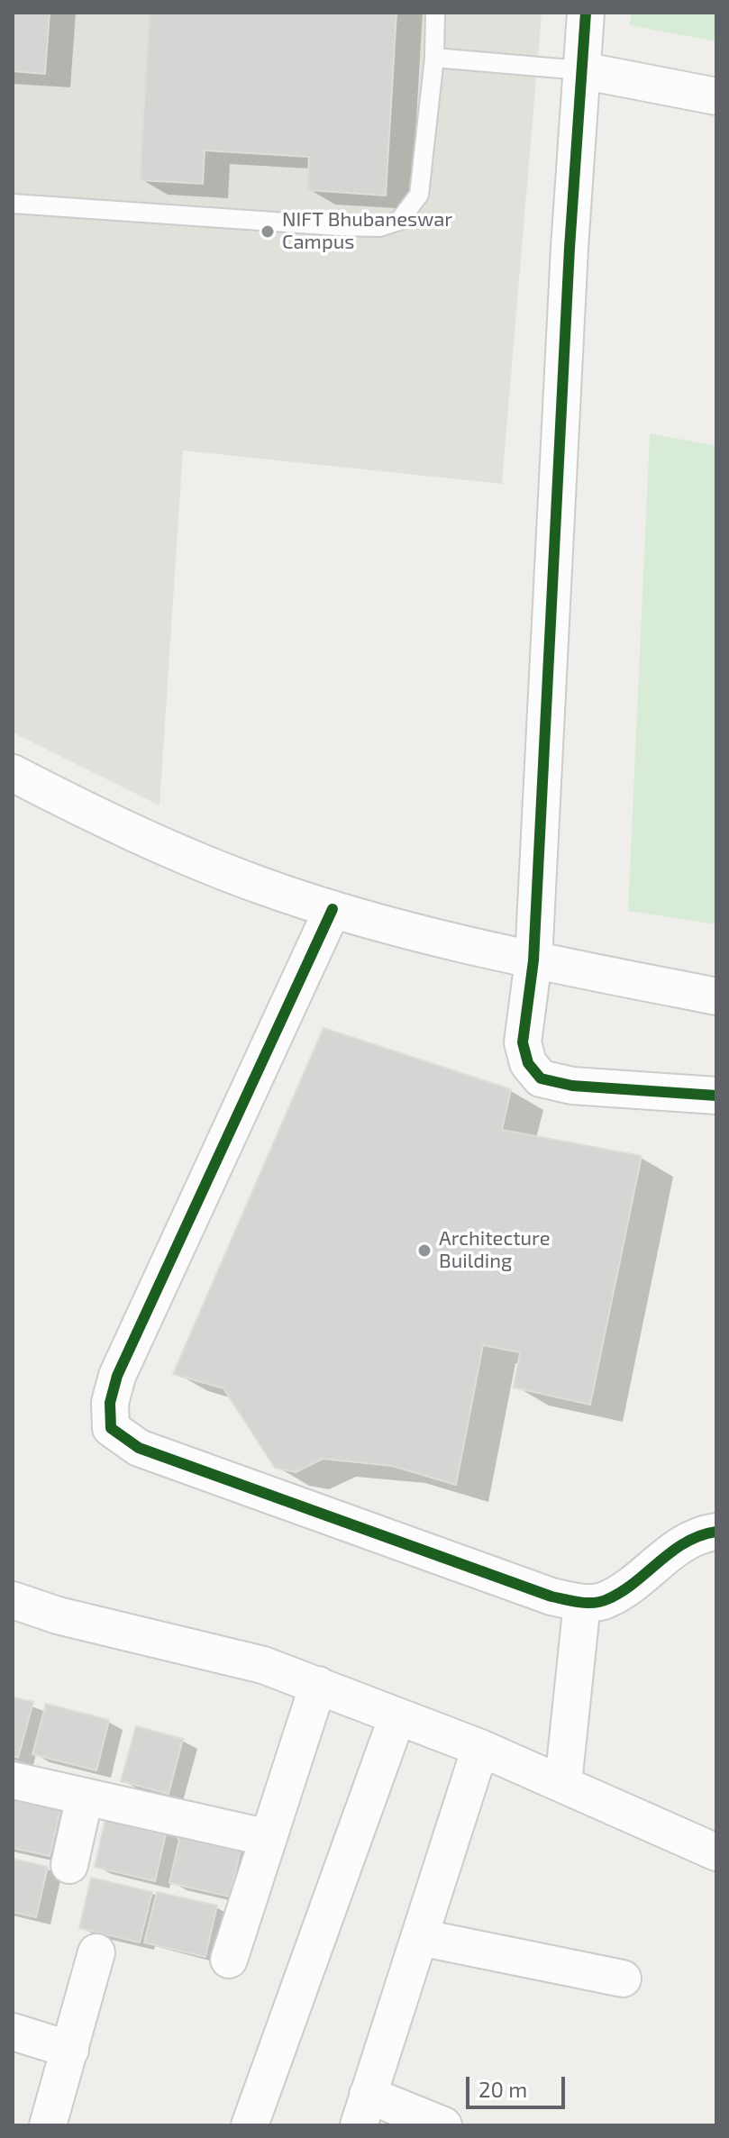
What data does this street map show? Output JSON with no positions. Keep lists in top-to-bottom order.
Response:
{
  "places": ["NIFT Bhubaneswar Campus", "Architecture Building"],
  "scale_bar": "20 m"
}
